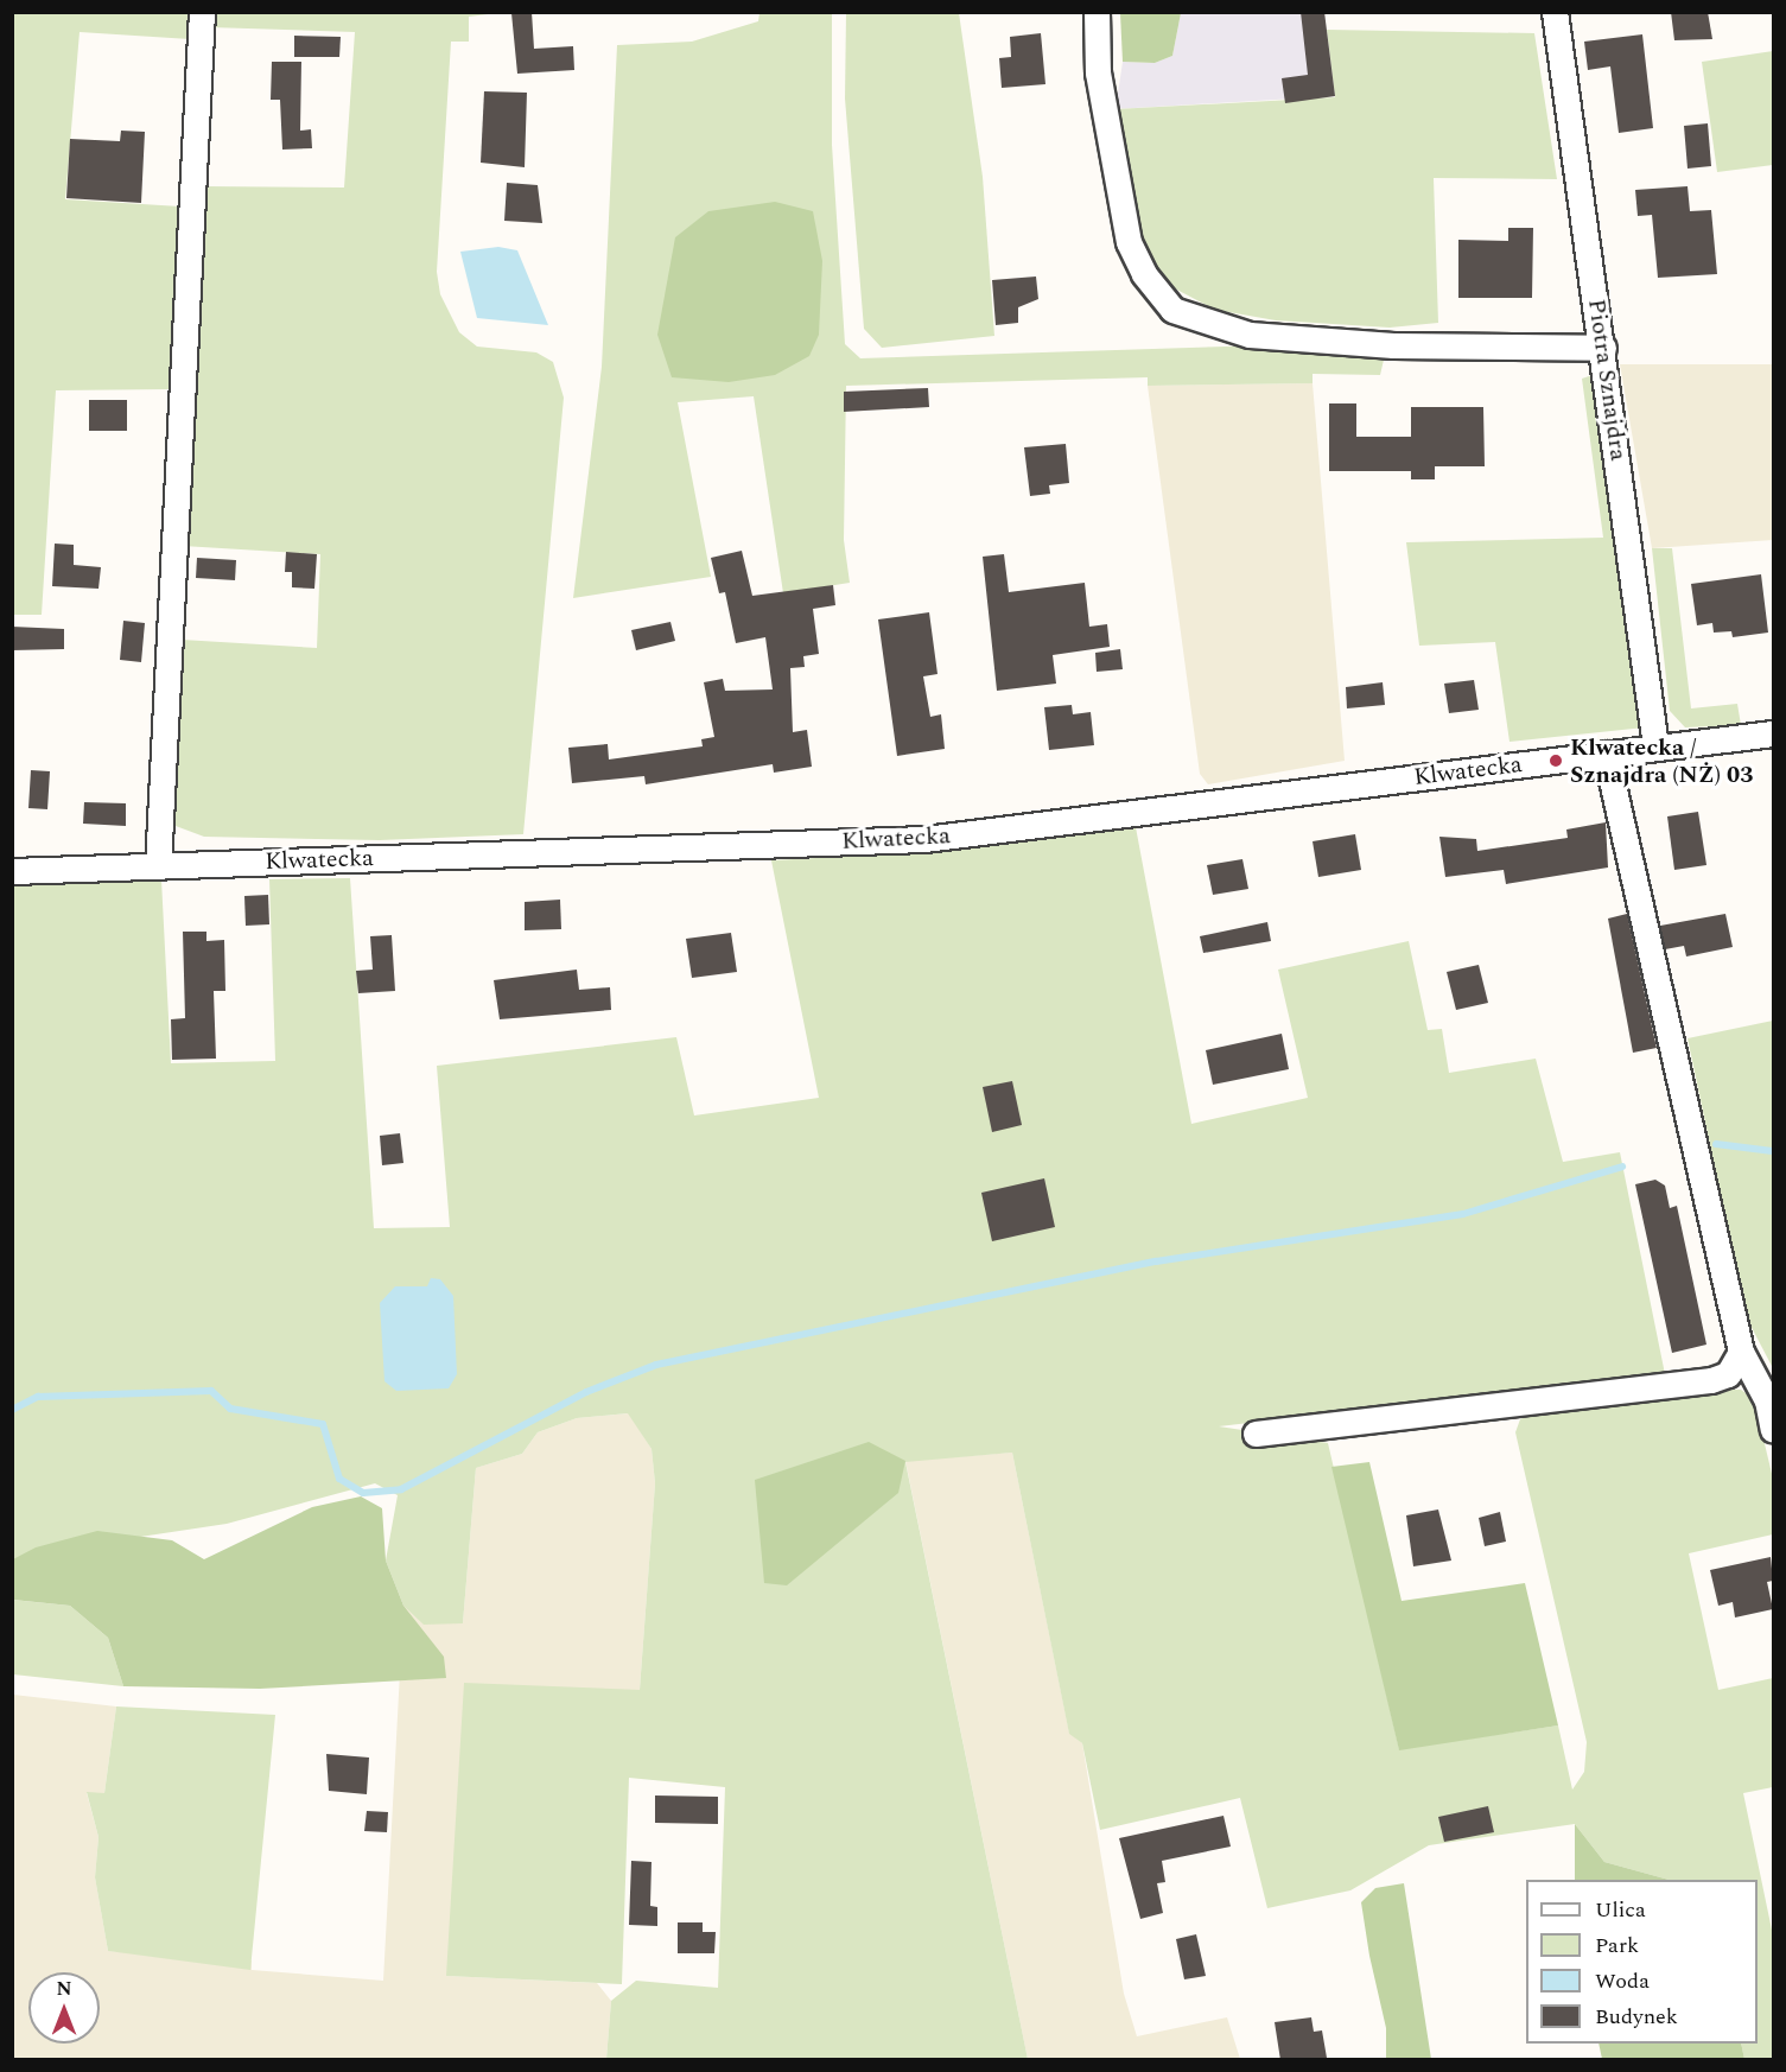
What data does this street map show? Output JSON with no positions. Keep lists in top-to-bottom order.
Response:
{
  "streets": {
    "street": ["Piotra Sznajdra", "Klwatecka"]
  },
  "crossings": [
    ["Piotra Sznajdra", "Klwatecka"]
  ],
  "places": ["Klwatecka / Sznajdra (NŻ) 03"],
  "legend": [
    "Ulica",
    "Park",
    "Woda",
    "Budynek"
  ],
  "north": "top"
}
